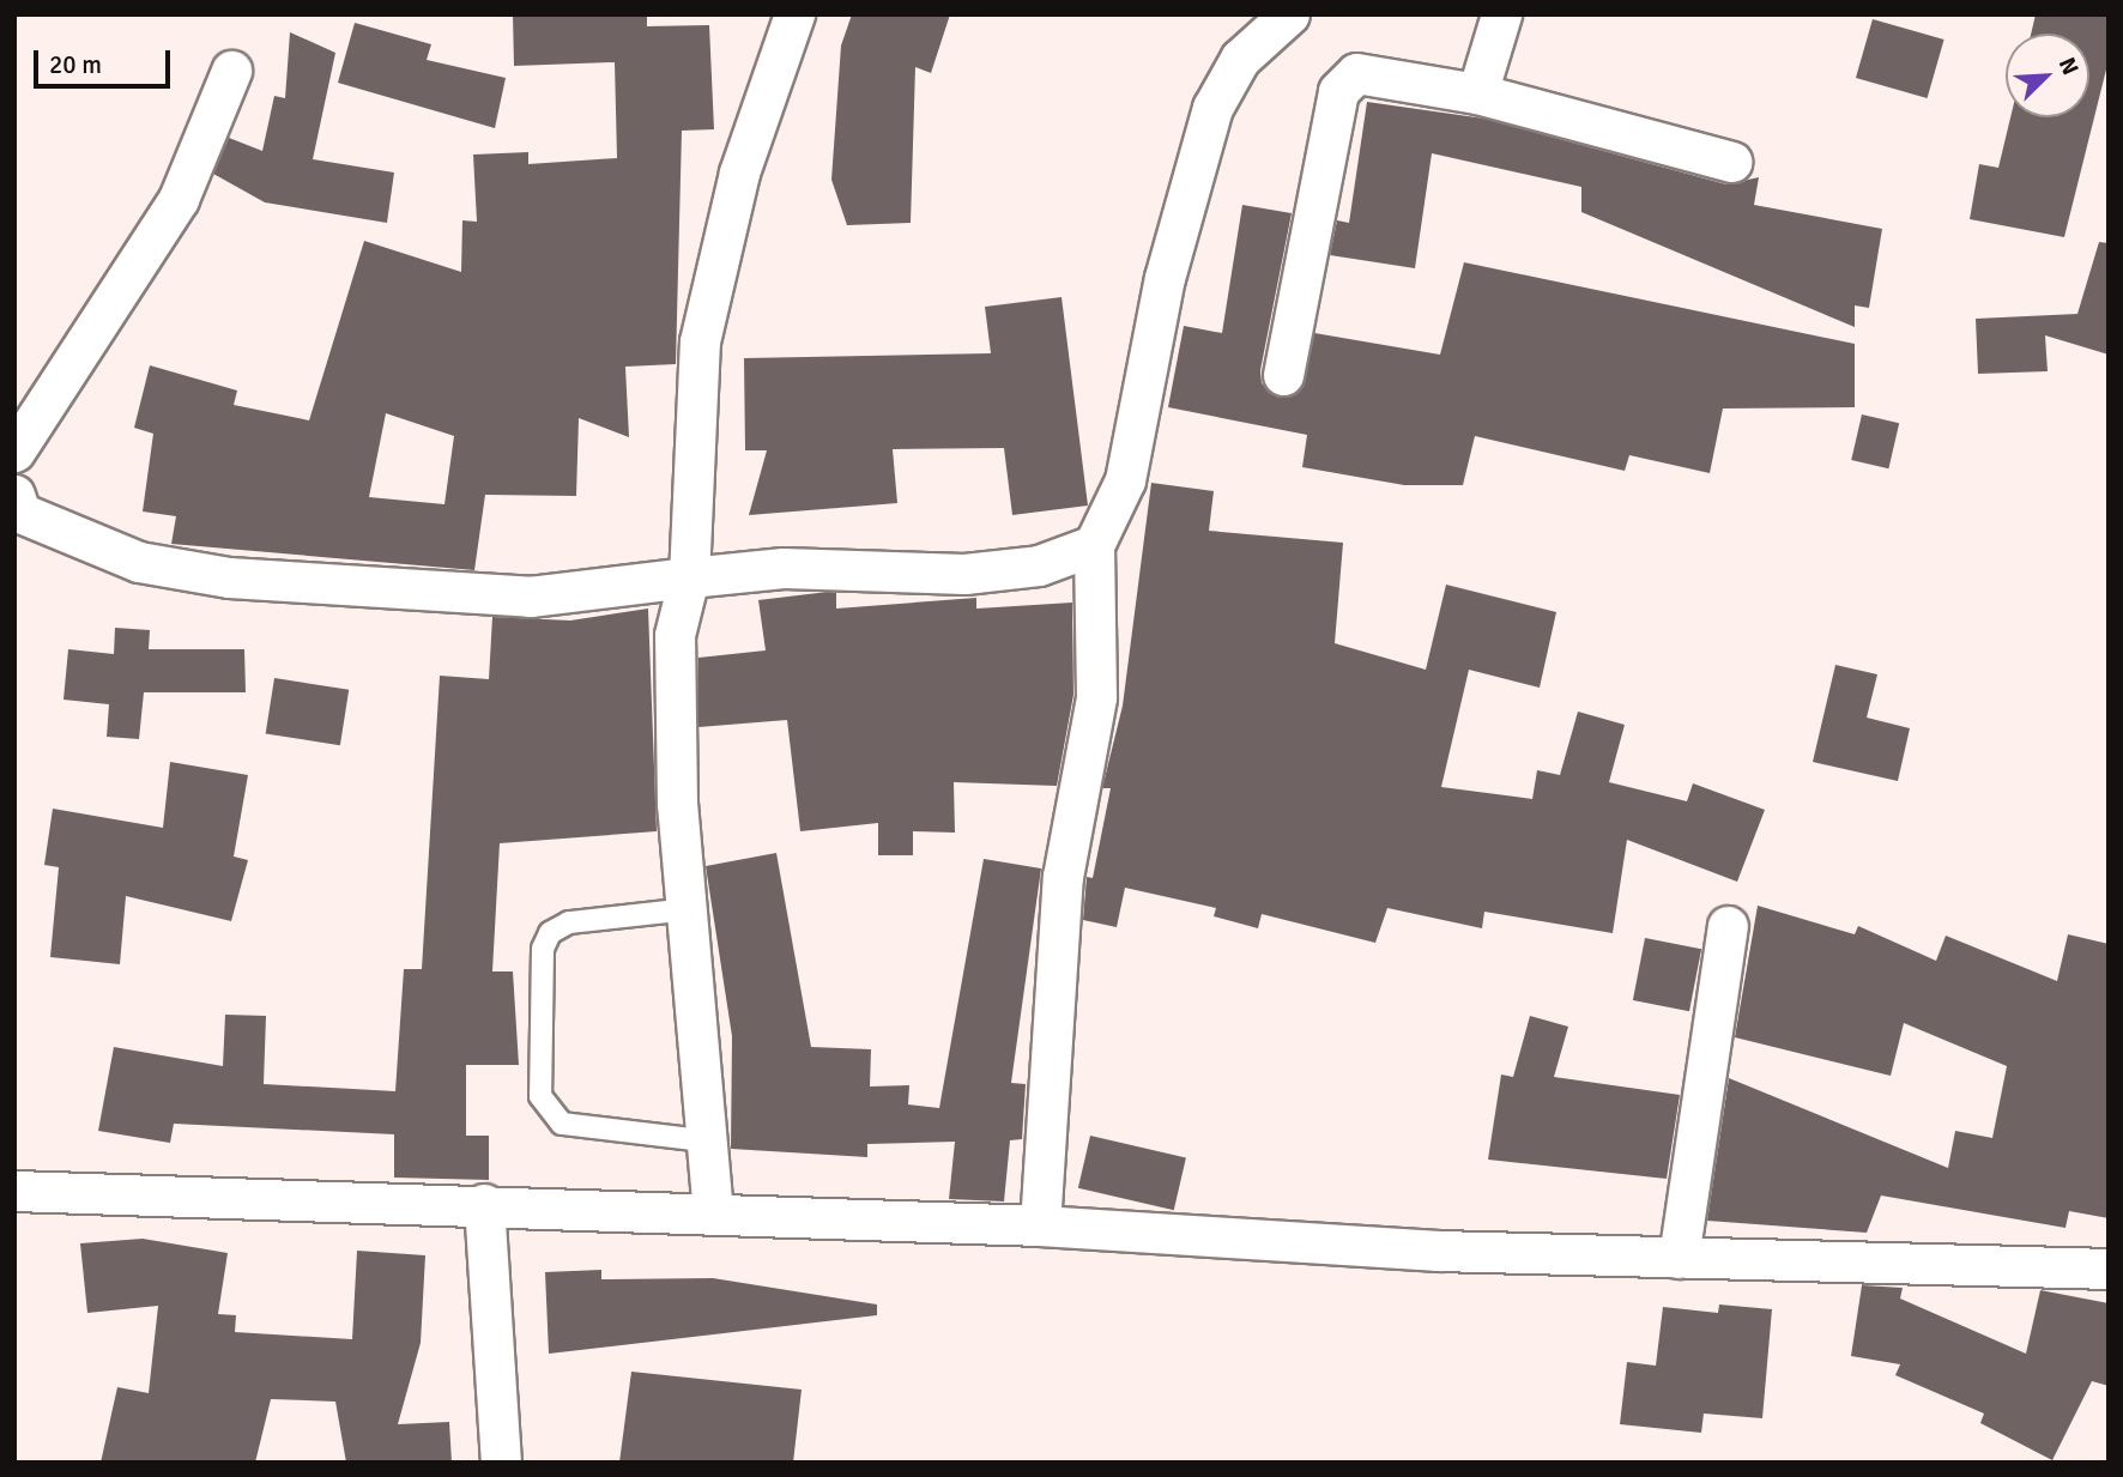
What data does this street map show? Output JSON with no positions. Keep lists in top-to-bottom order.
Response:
{
  "scale_bar": "20 m",
  "north": "top right"
}
